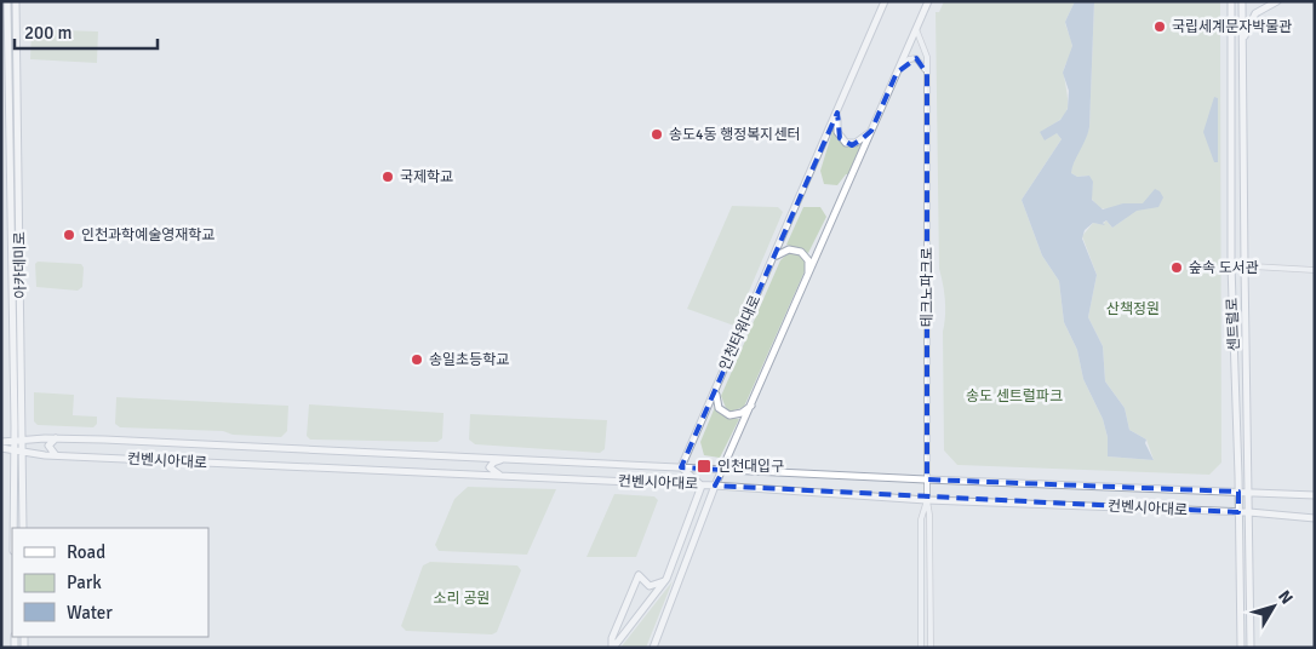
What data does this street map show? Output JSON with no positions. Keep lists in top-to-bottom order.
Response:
{
  "streets": {
    "main road": [
      "아카데미로",
      "센트럴로",
      "인천타워대로",
      "컨벤시아대로"
    ],
    "street": ["테크노파크로"]
  },
  "crossings": [
    ["아카데미로", "컨벤시아대로"],
    ["테크노파크로", "컨벤시아대로"],
    ["센트럴로", "컨벤시아대로"],
    ["인천타워대로", "컨벤시아대로"]
  ],
  "parks": ["산책정원", "송도 센트럴파크", "소리 공원"],
  "places": {
    "other": [
      "국립세계문자박물관",
      "송도4동 행정복지센터",
      "국제학교",
      "인천과학예술영재학교",
      "숲속 도서관",
      "송일초등학교"
    ],
    "transit": ["인천대입구"]
  },
  "legend": ["Road", "Park", "Water"],
  "scale_bar": "200 m",
  "north": "top right"
}
